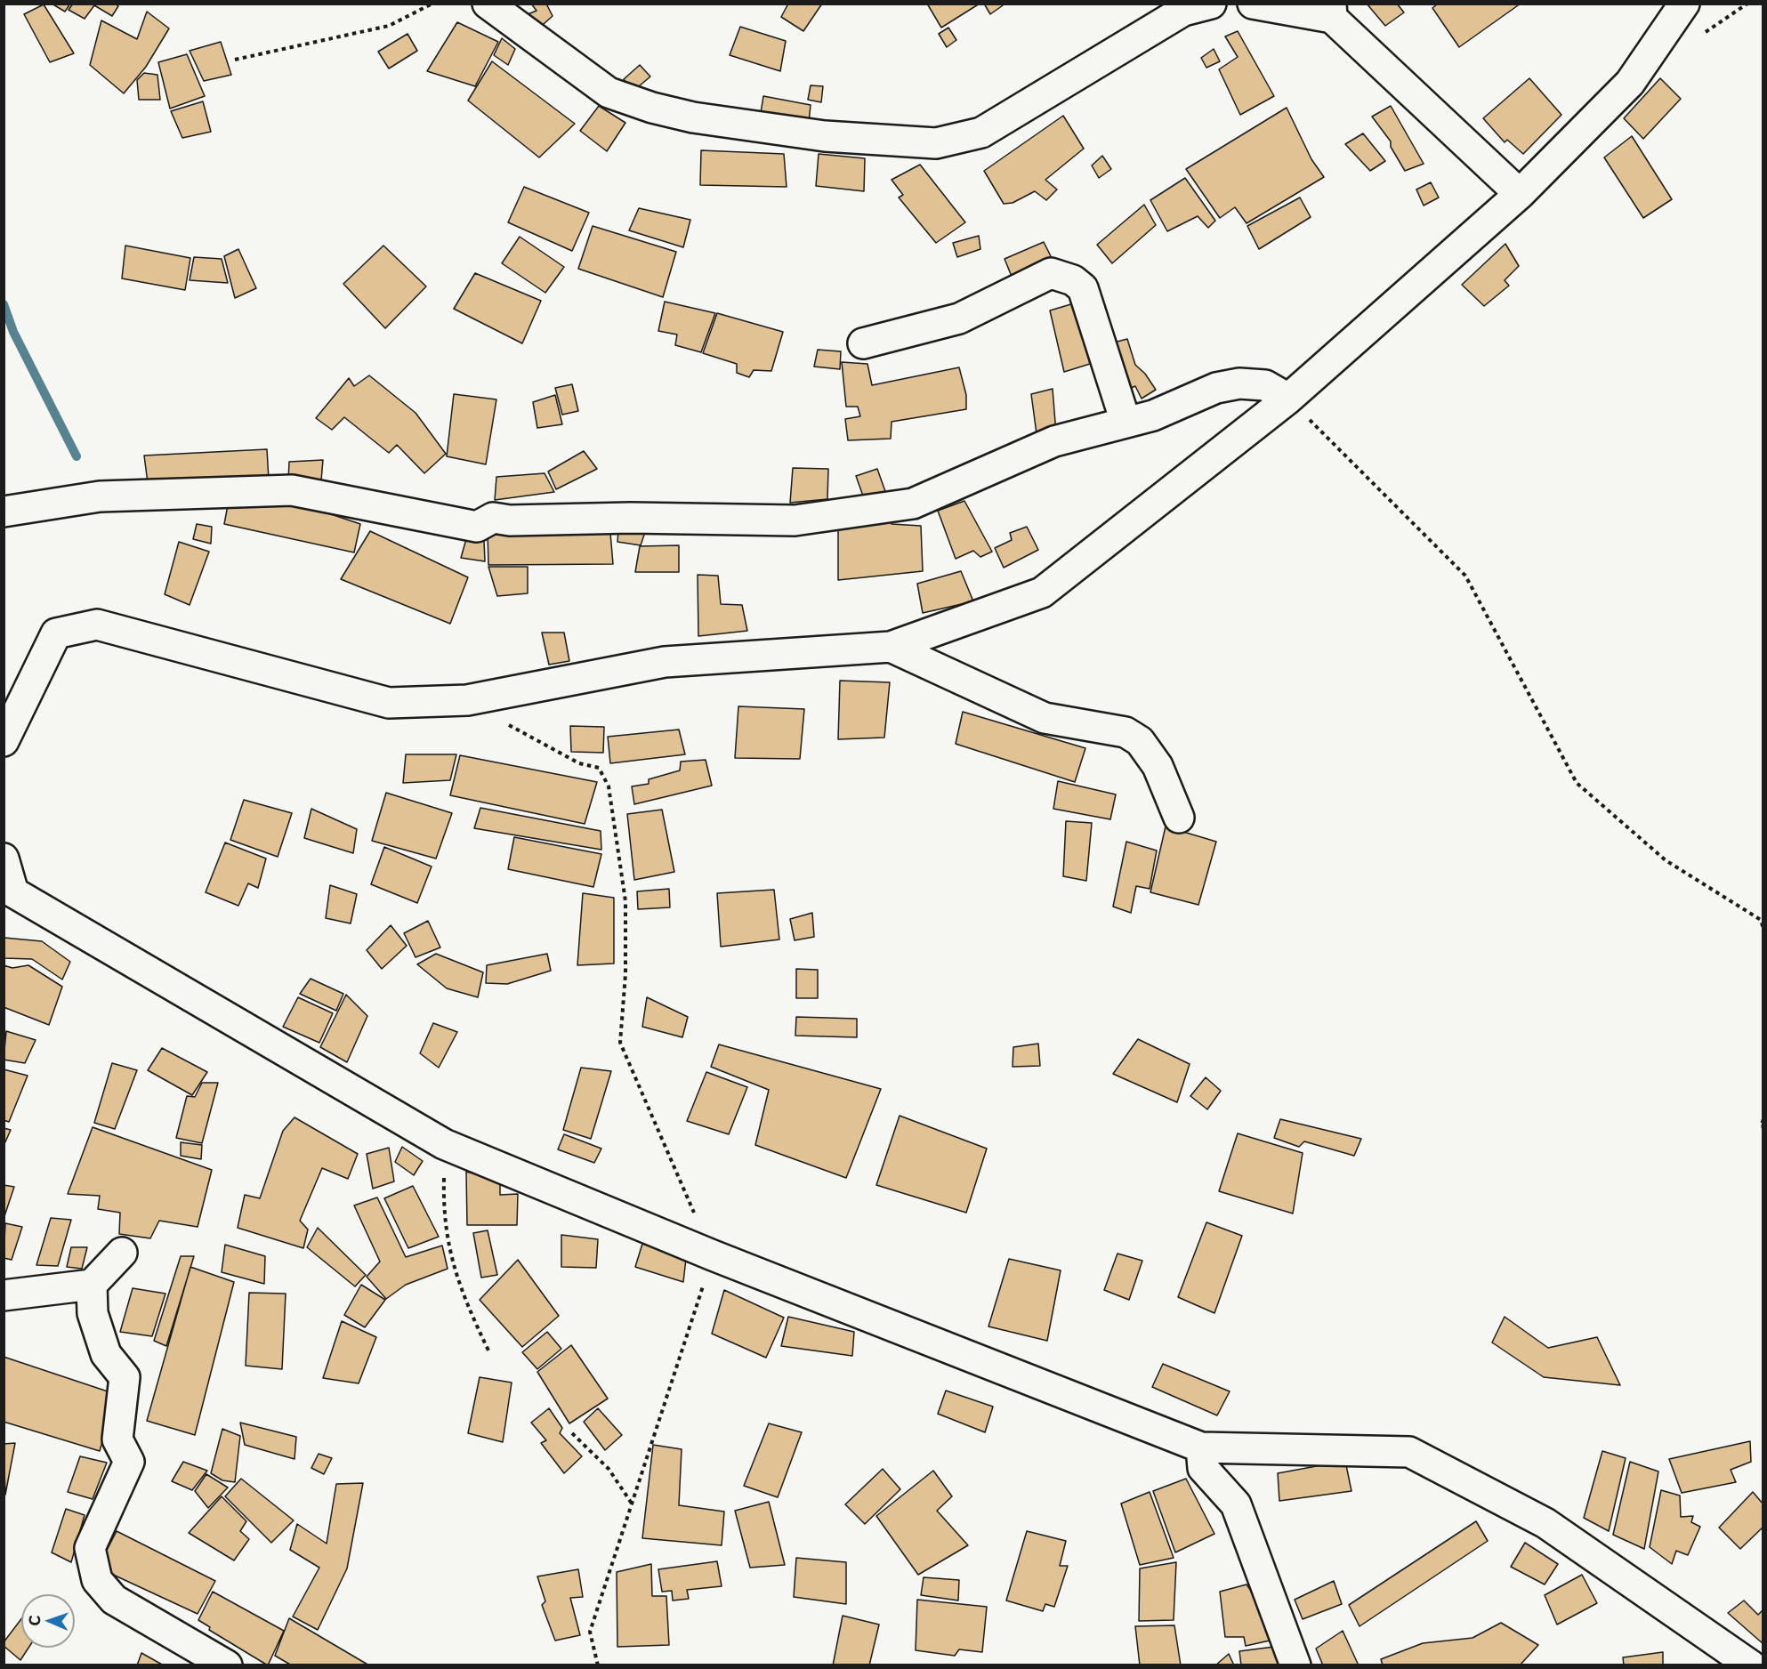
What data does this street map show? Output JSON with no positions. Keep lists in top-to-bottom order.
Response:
{
  "north": "left"
}
